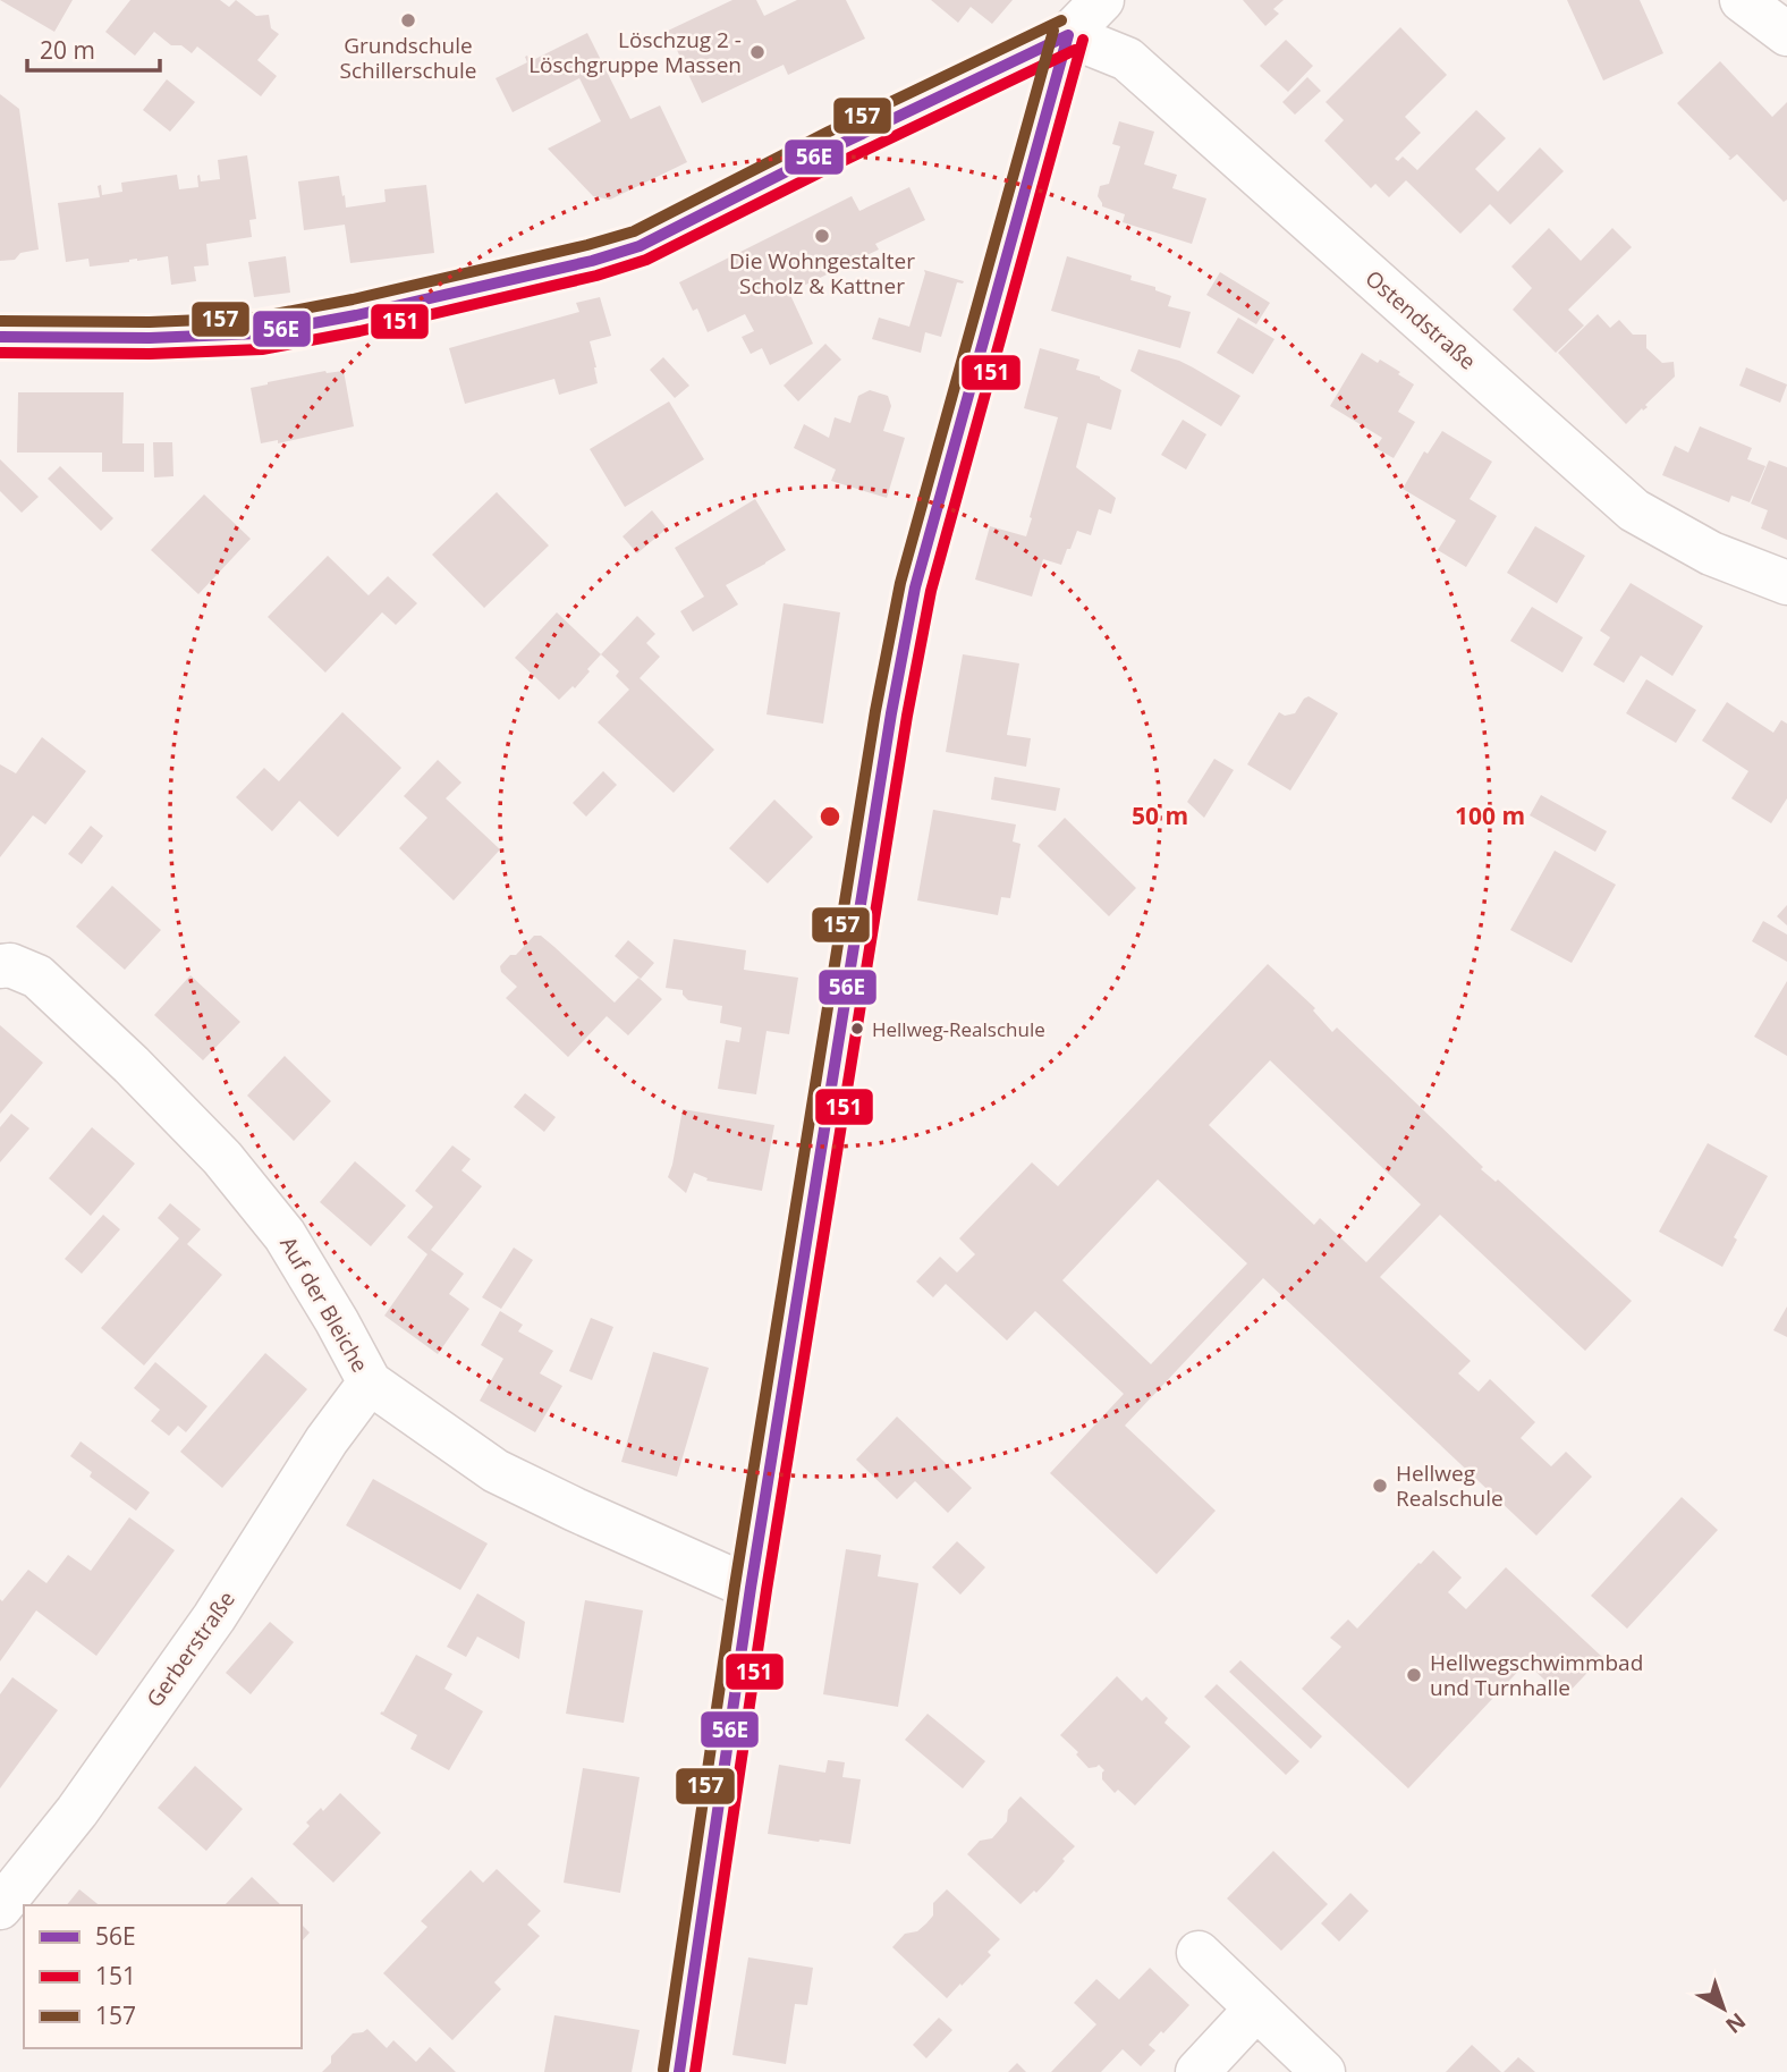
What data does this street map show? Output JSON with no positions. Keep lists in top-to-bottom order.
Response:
{
  "streets": {
    "street": ["Ostendstraße", "Auf der Bleiche", "Gerberstraße"]
  },
  "crossings": [
    ["Auf der Bleiche", "Gerberstraße"]
  ],
  "places": [
    "Grundschule Schillerschule",
    "Löschzug 2 - Löschgruppe Massen",
    "Die Wohngestalter Scholz & Kattner",
    "Hellweg-Realschule",
    "Hellweg Realschule",
    "Hellwegschwimmbad und Turnhalle"
  ],
  "lines": ["transit line 157", "transit line 56E", "transit line 151"],
  "legend": ["56E", "151", "157"],
  "scale_bar": "20 m",
  "north": "bottom right",
  "rings": ["50 m", "100 m"]
}
